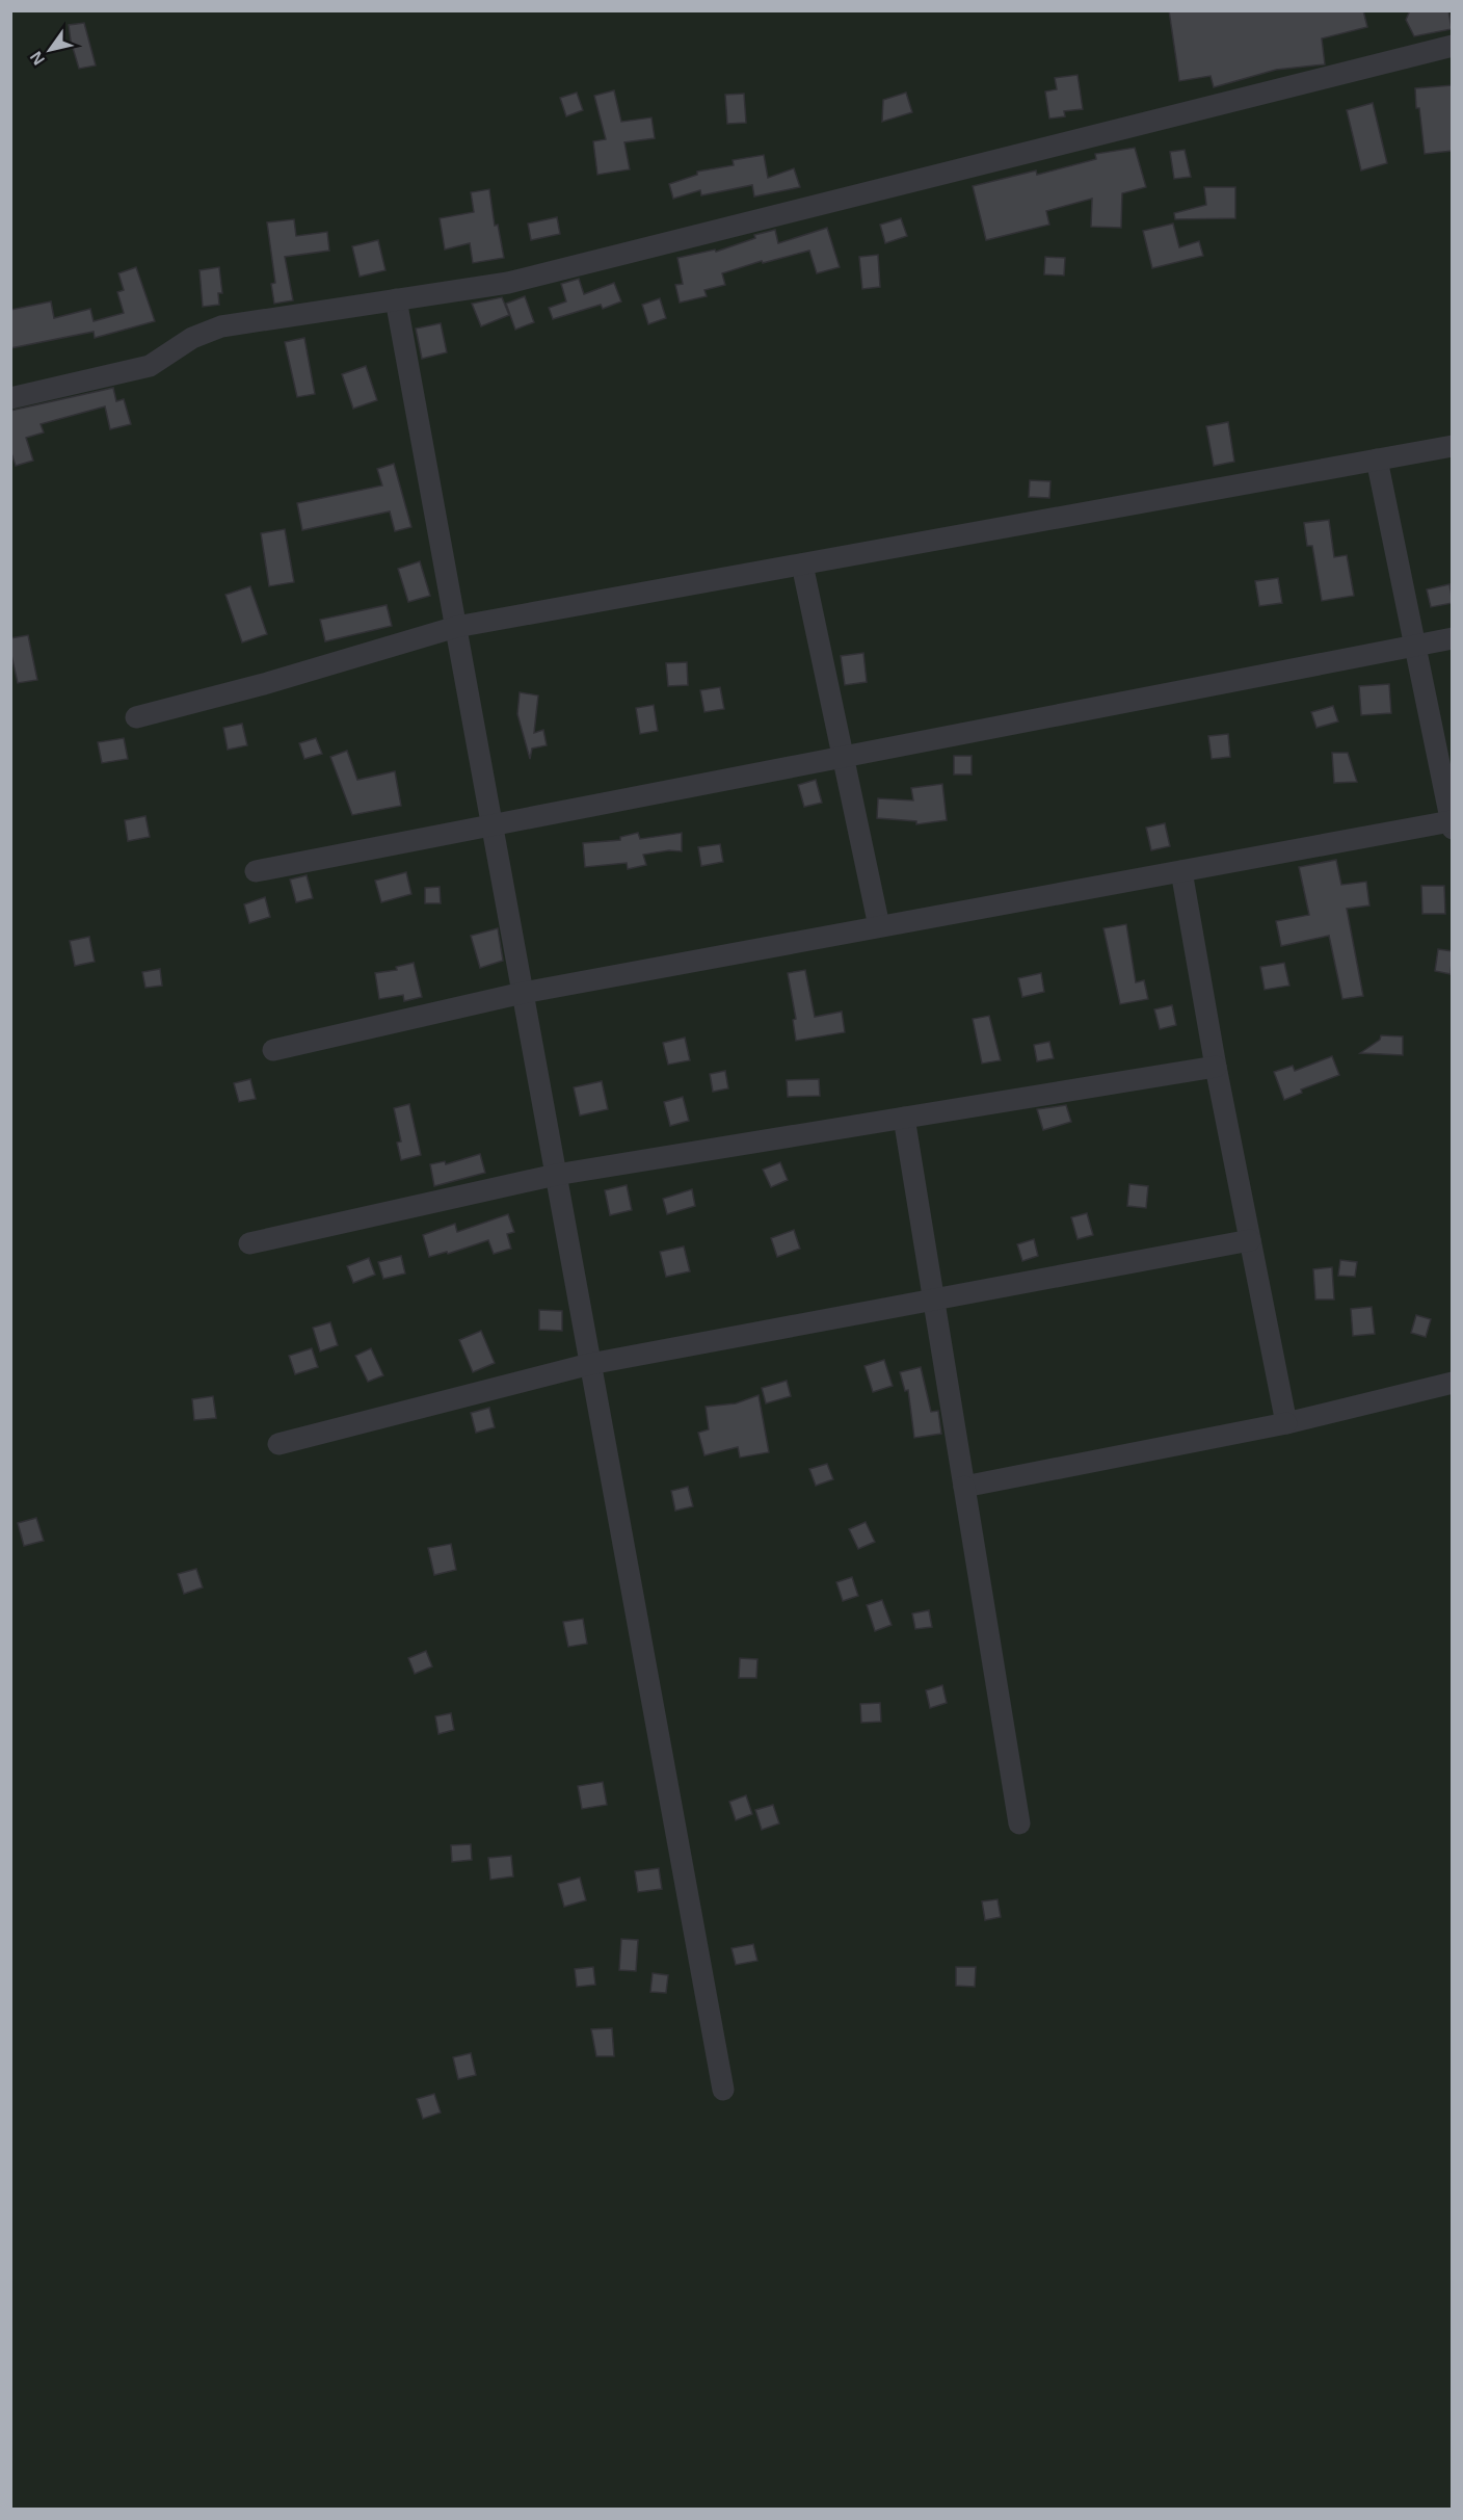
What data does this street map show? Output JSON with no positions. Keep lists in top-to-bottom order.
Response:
{
  "north": "bottom left"
}
